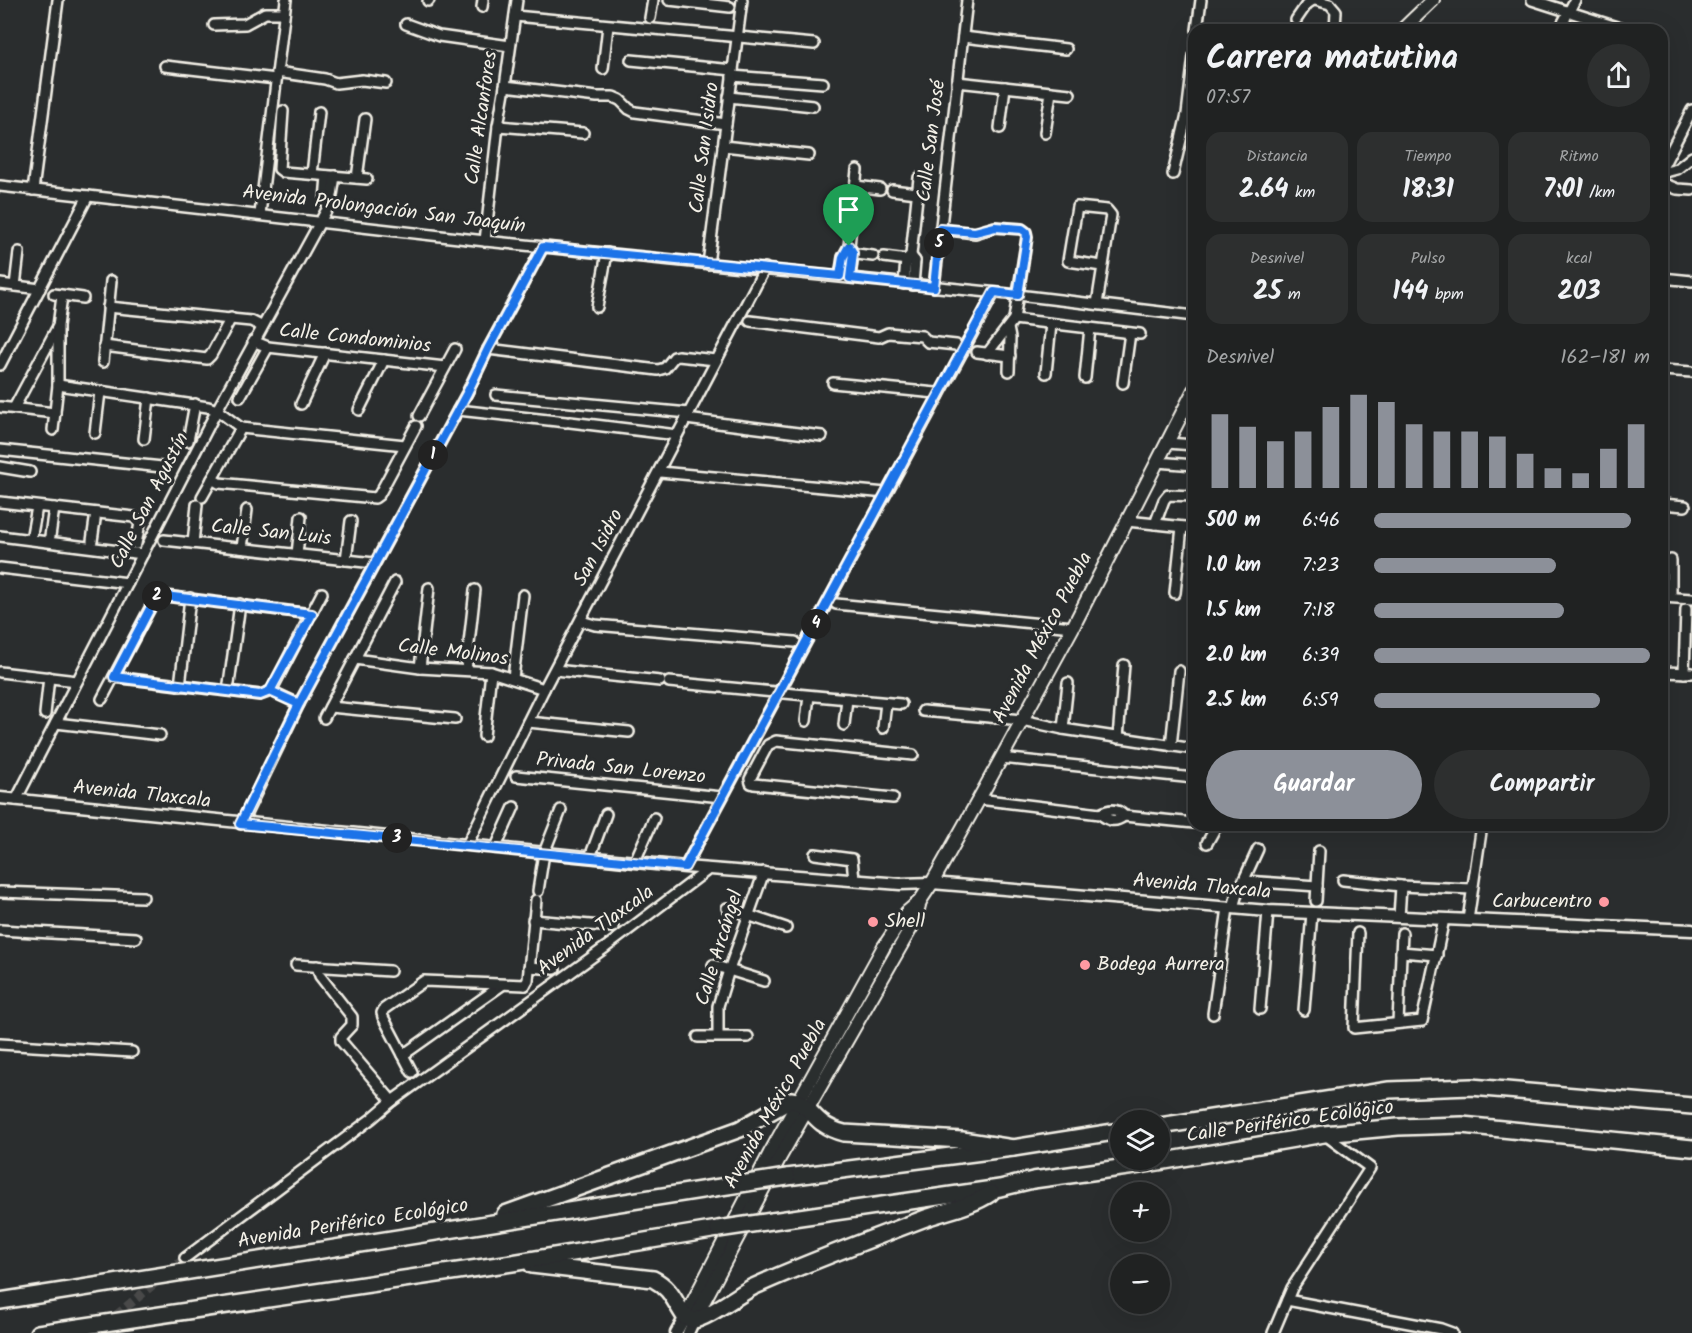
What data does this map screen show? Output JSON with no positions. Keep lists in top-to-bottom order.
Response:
{
  "streets": {
    "highway": ["Calle Periférico Ecológico", "Avenida Periférico Ecológico"],
    "main road": ["Avenida México Puebla"],
    "street": [
      "Calle Alcanfores",
      "Calle San José",
      "Calle San Isidro",
      "Avenida Prolongación San Joaquín",
      "Calle Condominios",
      "Calle San Agustín",
      "Calle San Luis",
      "San Isidro",
      "Calle Molinos",
      "Privada San Lorenzo",
      "Avenida Tlaxcala",
      "Calle Arcángel"
    ]
  },
  "crossings": [
    ["Calle Alcanfores", "Avenida Prolongación San Joaquín"],
    ["Calle San José", "Avenida Prolongación San Joaquín"],
    ["Calle San Isidro", "Avenida Prolongación San Joaquín"],
    ["Avenida Prolongación San Joaquín", "Calle San Agustín"],
    ["Avenida Prolongación San Joaquín", "San Isidro"],
    ["Calle Condominios", "Calle San Agustín"],
    ["Calle San Agustín", "Avenida Tlaxcala"],
    ["San Isidro", "Calle Molinos"],
    ["San Isidro", "Avenida Tlaxcala"],
    ["Avenida México Puebla", "Avenida Tlaxcala"],
    ["Avenida Tlaxcala", "Calle Arcángel"]
  ],
  "places": ["Carbucentro", "Shell", "Bodega Aurrera"],
  "page": {
    "heading": ["Carrera matutina", "07:57"],
    "stats": [
      ["Distancia", "2.64 km"],
      ["Tiempo", "18:31"],
      ["Ritmo", "7:01 /km"],
      ["Desnivel", "25 m"],
      ["Pulso", "144 bpm"],
      ["kcal", "203"]
    ],
    "pins": [
      "5",
      "1",
      "2",
      "4",
      "3"
    ],
    "chart": ["Desnivel", "162–181 m"],
    "list": [
      {
        "name": "500 m",
        "note": "6:46"
      },
      {
        "name": "1.0 km",
        "note": "7:23"
      },
      {
        "name": "1.5 km",
        "note": "7:18"
      },
      {
        "name": "2.0 km",
        "note": "6:39"
      },
      {
        "name": "2.5 km",
        "note": "6:59"
      }
    ],
    "buttons": ["Guardar", "Compartir"],
    "map_buttons": ["+", "−"]
  }
}
